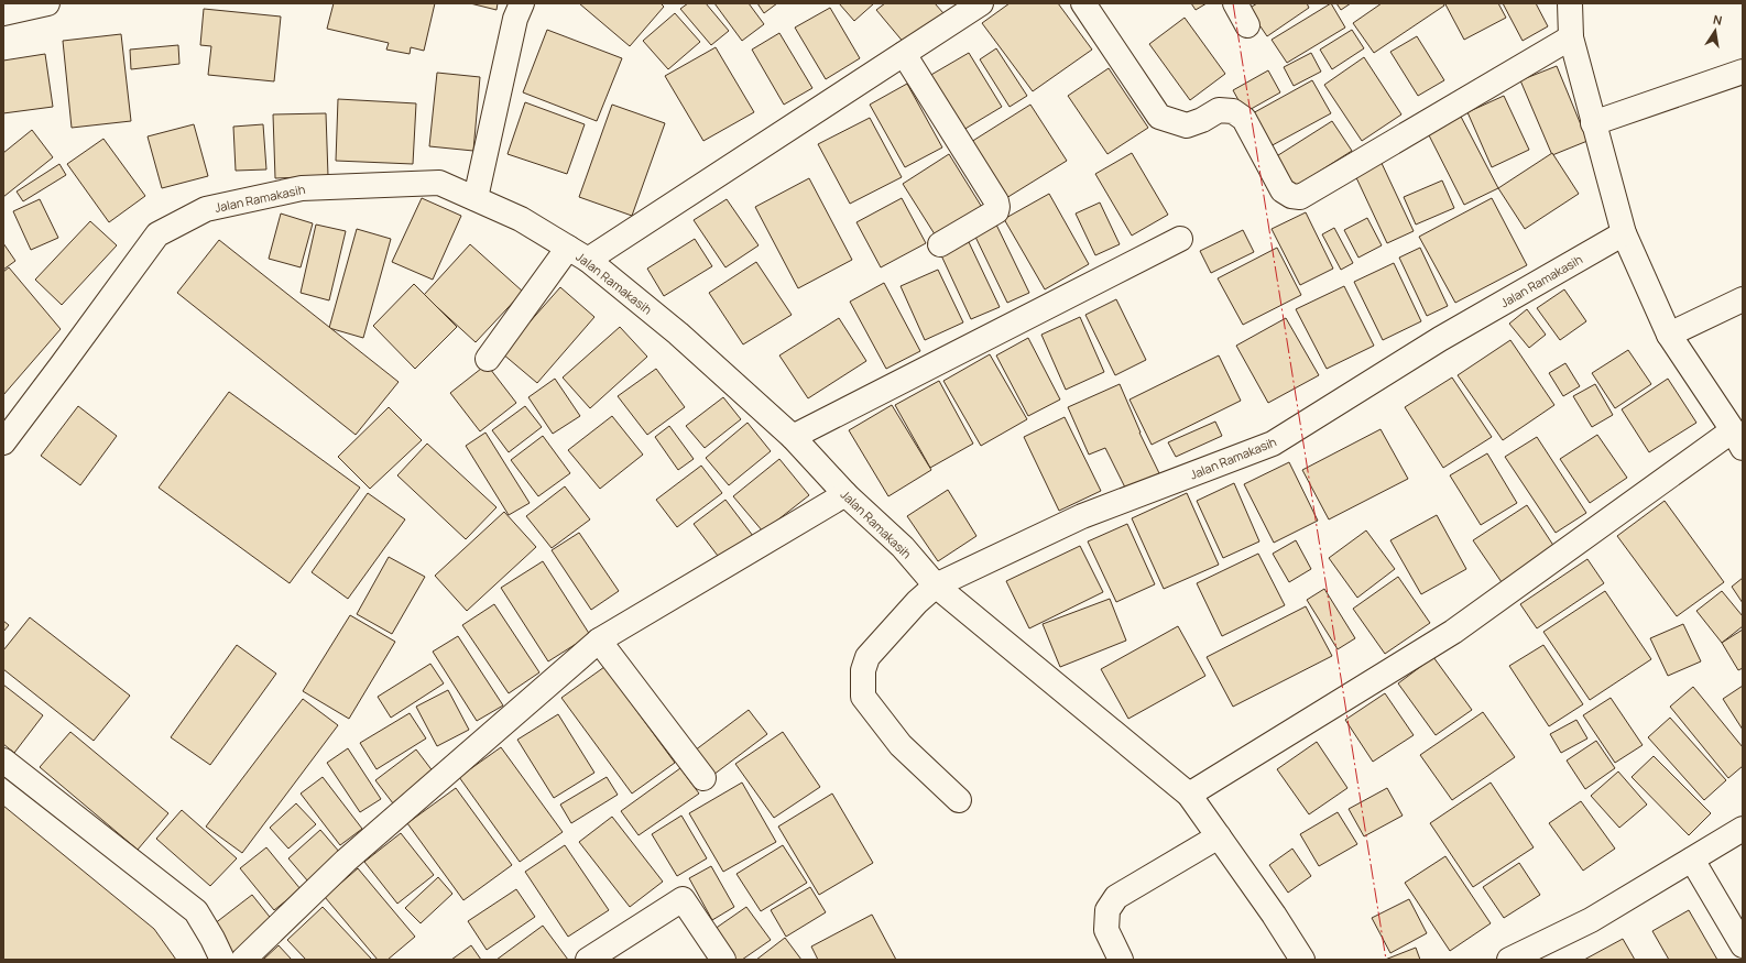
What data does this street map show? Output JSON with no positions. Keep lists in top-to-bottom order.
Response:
{
  "streets": {
    "street": ["Jalan Ramakasih"]
  },
  "north": "top"
}
